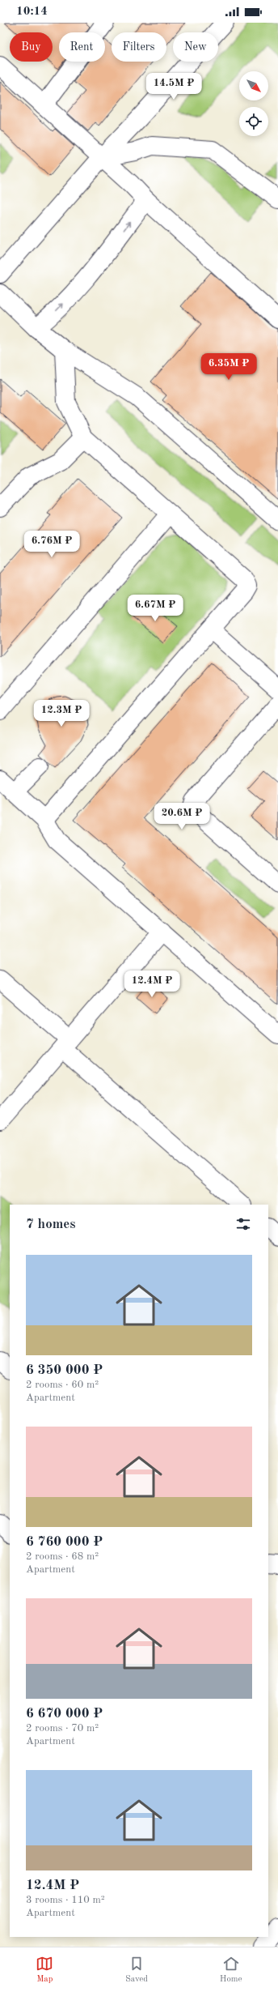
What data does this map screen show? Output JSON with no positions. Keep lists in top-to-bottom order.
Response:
{
  "north": "bottom right",
  "page": {
    "status": "10:14",
    "chip": [
      "Buy",
      "Rent",
      "Filters",
      "New"
    ],
    "price": [
      "14.5M ₽",
      "6.35M ₽",
      "6.76M ₽",
      "6.67M ₽",
      "12.3M ₽",
      "20.6M ₽",
      "12.4M ₽"
    ],
    "heading": "7 homes",
    "list": [
      {
        "name": "6 350 000 ₽",
        "note": "2 rooms · 60 m² · Apartment"
      },
      {
        "name": "6 760 000 ₽",
        "note": "2 rooms · 68 m² · Apartment"
      },
      {
        "name": "6 670 000 ₽",
        "note": "2 rooms · 70 m² · Apartment"
      },
      {
        "name": "12.4M ₽",
        "note": "3 rooms · 110 m² · Apartment"
      }
    ],
    "tabs": ["Map", "Saved", "Home"]
  }
}
